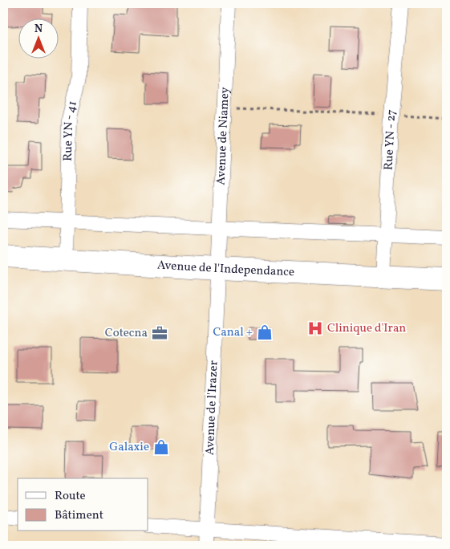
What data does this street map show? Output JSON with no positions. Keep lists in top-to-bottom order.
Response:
{
  "streets": {
    "highway": ["Avenue de l'Independance"],
    "street": [
      "Rue YN - 41",
      "Avenue de Niamey",
      "Rue YN - 27",
      "Avenue de l'Irazer"
    ]
  },
  "crossings": [
    ["Rue YN - 41", "Avenue de l'Independance"],
    ["Avenue de Niamey", "Avenue de l'Independance"],
    ["Avenue de Niamey", "Avenue de l'Irazer"],
    ["Rue YN - 27", "Avenue de l'Independance"],
    ["Avenue de l'Independance", "Avenue de l'Irazer"]
  ],
  "places": {
    "hospital": ["Clinique d'Iran"],
    "shop": ["Canal +", "Galaxie"],
    "office": ["Cotecna"]
  },
  "legend": ["Route", "Bâtiment"],
  "north": "top"
}
